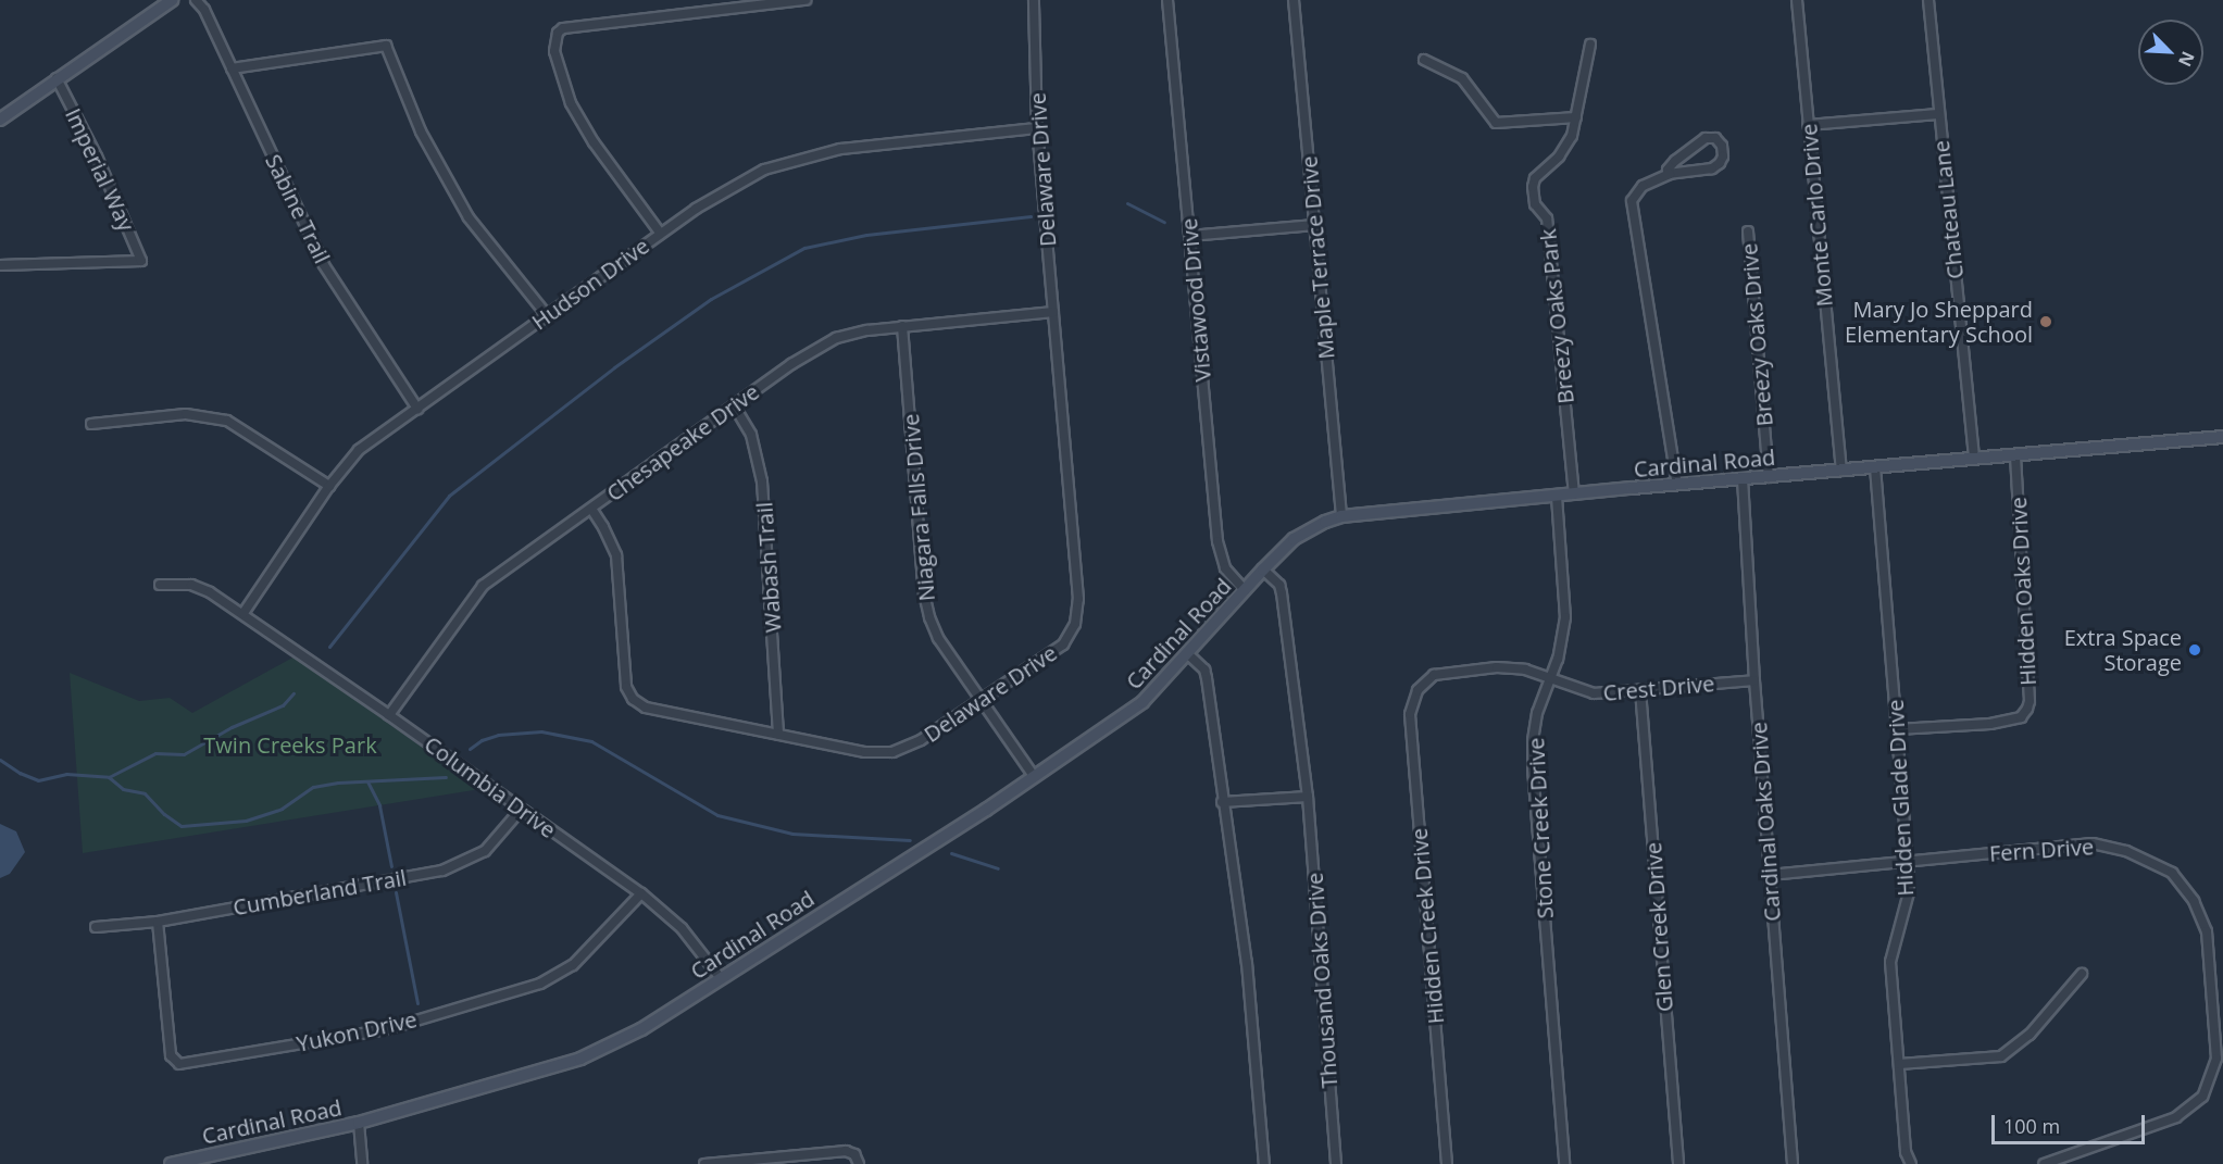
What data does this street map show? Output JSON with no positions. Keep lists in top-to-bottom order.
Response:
{
  "streets": {
    "street": [
      "Imperial Way",
      "Delaware Drive",
      "Sabine Trail",
      "Chateau Lane",
      "Monte Carlo Drive",
      "Maple Terrace Drive",
      "Hudson Drive",
      "Vistawood Drive",
      "Breezy Oaks Park",
      "Breezy Oaks Drive",
      "Chesapeake Drive",
      "Cardinal Road",
      "Niagara Falls Drive",
      "Wabash Trail",
      "Hidden Oaks Drive",
      "Crest Drive",
      "Columbia Drive",
      "Hidden Glade Drive",
      "Cardinal Oaks Drive",
      "Stone Creek Drive",
      "Fern Drive",
      "Cumberland Trail",
      "Hidden Creek Drive",
      "Glen Creek Drive",
      "Thousand Oaks Drive",
      "Yukon Drive"
    ]
  },
  "crossings": [
    ["Delaware Drive", "Hudson Drive"],
    ["Delaware Drive", "Chesapeake Drive"],
    ["Delaware Drive", "Niagara Falls Drive"],
    ["Delaware Drive", "Wabash Trail"],
    ["Sabine Trail", "Hudson Drive"],
    ["Chateau Lane", "Cardinal Road"],
    ["Monte Carlo Drive", "Cardinal Road"],
    ["Maple Terrace Drive", "Cardinal Road"],
    ["Hudson Drive", "Columbia Drive"],
    ["Vistawood Drive", "Cardinal Road"],
    ["Breezy Oaks Park", "Cardinal Road"],
    ["Breezy Oaks Drive", "Cardinal Road"],
    ["Chesapeake Drive", "Niagara Falls Drive"],
    ["Chesapeake Drive", "Wabash Trail"],
    ["Chesapeake Drive", "Columbia Drive"],
    ["Cardinal Road", "Niagara Falls Drive"],
    ["Cardinal Road", "Hidden Oaks Drive"],
    ["Cardinal Road", "Columbia Drive"],
    ["Cardinal Road", "Hidden Glade Drive"],
    ["Cardinal Road", "Cardinal Oaks Drive"],
    ["Cardinal Road", "Stone Creek Drive"],
    ["Cardinal Road", "Thousand Oaks Drive"],
    ["Hidden Oaks Drive", "Hidden Glade Drive"],
    ["Crest Drive", "Cardinal Oaks Drive"],
    ["Crest Drive", "Stone Creek Drive"],
    ["Crest Drive", "Hidden Creek Drive"],
    ["Crest Drive", "Glen Creek Drive"],
    ["Columbia Drive", "Cumberland Trail"],
    ["Columbia Drive", "Yukon Drive"],
    ["Hidden Glade Drive", "Fern Drive"],
    ["Cardinal Oaks Drive", "Fern Drive"],
    ["Cumberland Trail", "Yukon Drive"]
  ],
  "parks": ["Twin Creeks Park"],
  "places": ["Mary Jo Sheppard Elementary School", "Extra Space Storage"],
  "scale_bar": "100 m",
  "north": "bottom right"
}
